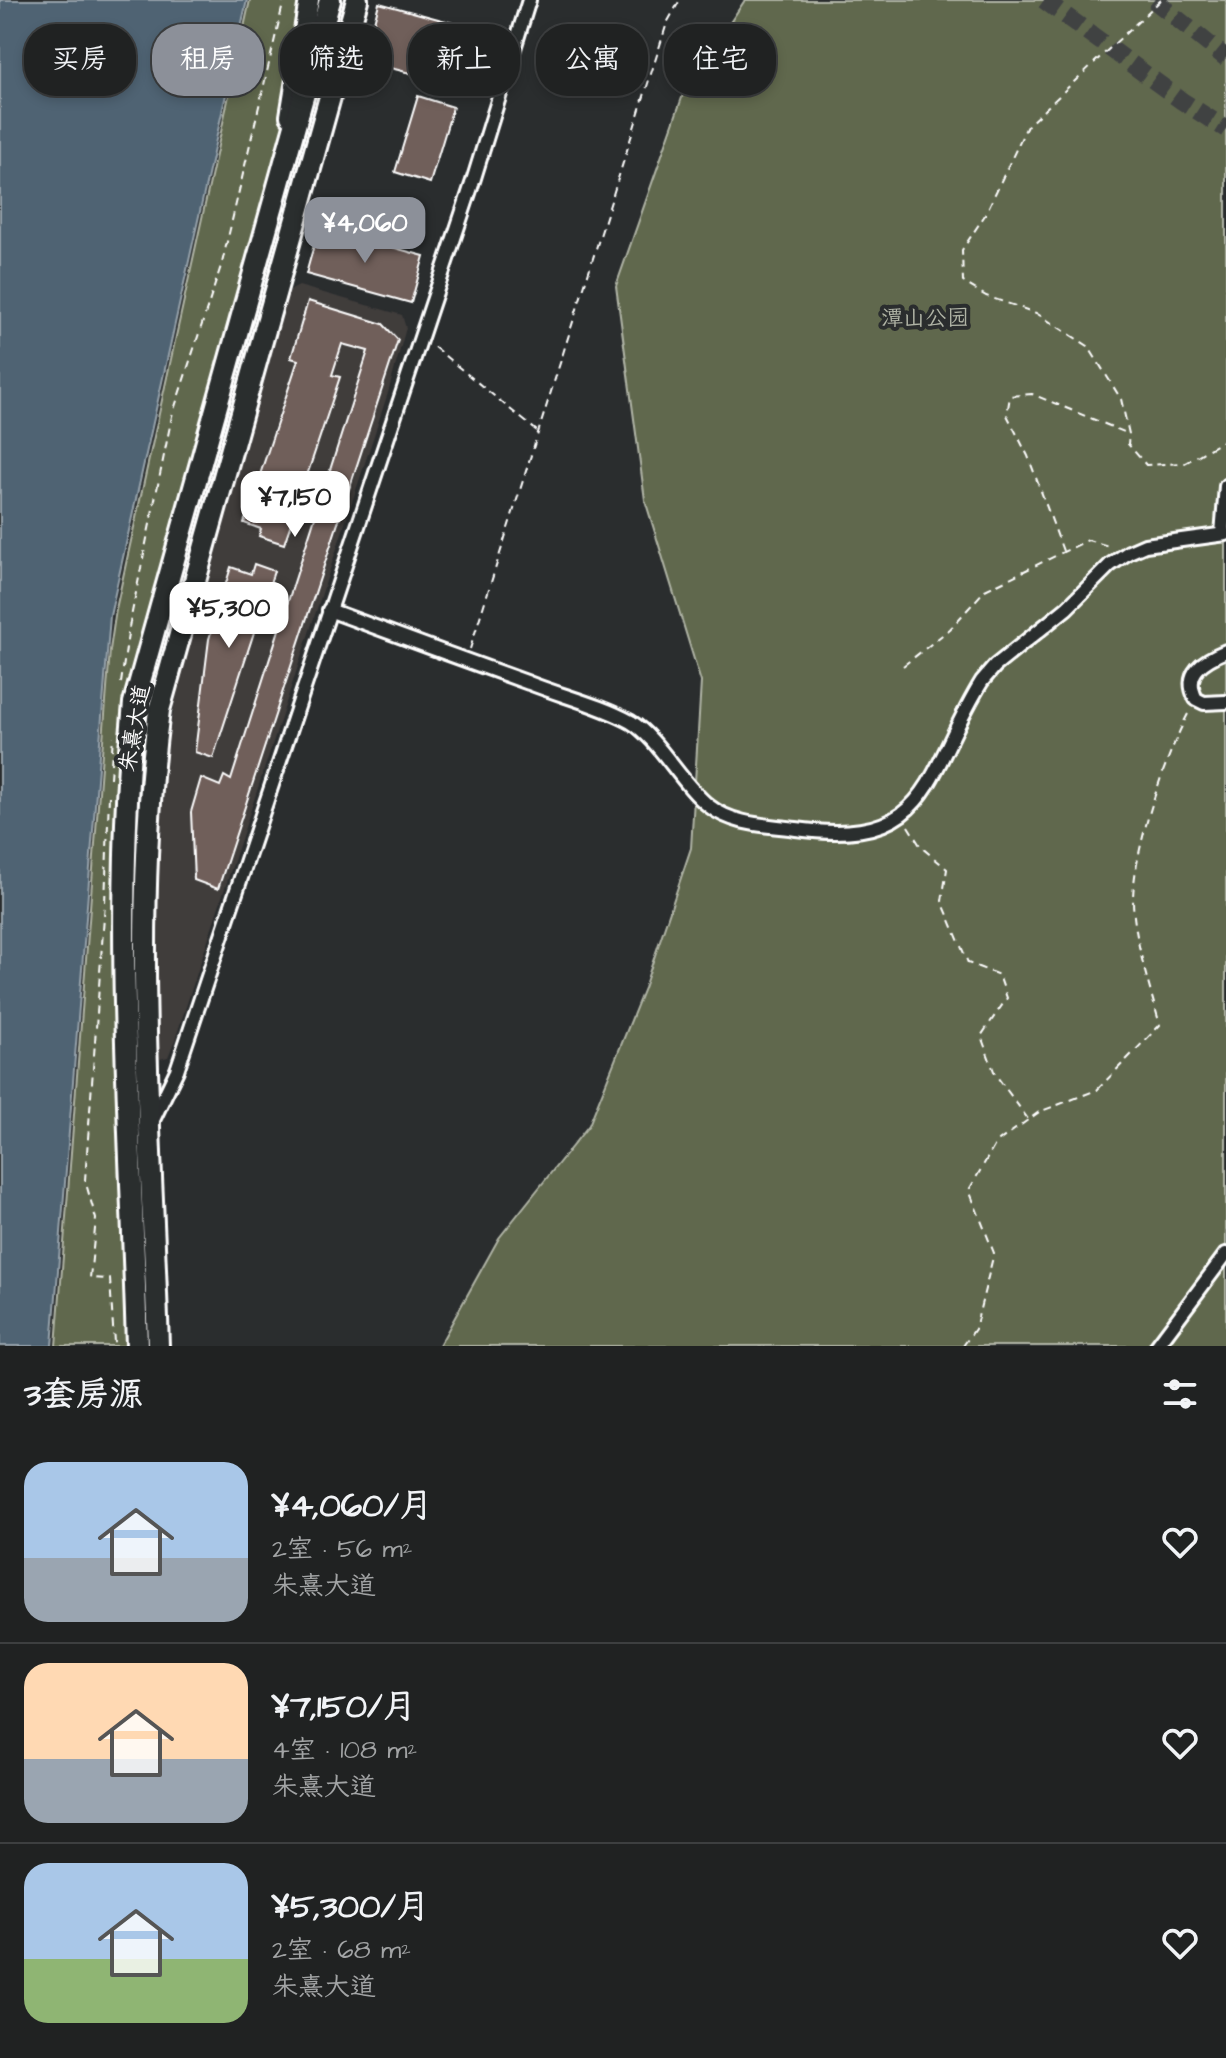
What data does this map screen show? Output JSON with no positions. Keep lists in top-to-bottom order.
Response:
{
  "streets": {
    "highway": ["朱熹大道"]
  },
  "parks": ["潭山公园"],
  "page": {
    "chip": [
      "买房",
      "租房",
      "筛选",
      "新上",
      "公寓",
      "住宅"
    ],
    "price": ["¥4,060", "¥7,150", "¥5,300"],
    "heading": "3套房源",
    "list": [
      {
        "name": "¥4,060/月",
        "note": "2室 · 56 m² · 朱熹大道"
      },
      {
        "name": "¥7,150/月",
        "note": "4室 · 108 m² · 朱熹大道"
      },
      {
        "name": "¥5,300/月",
        "note": "2室 · 68 m² · 朱熹大道"
      }
    ]
  }
}
